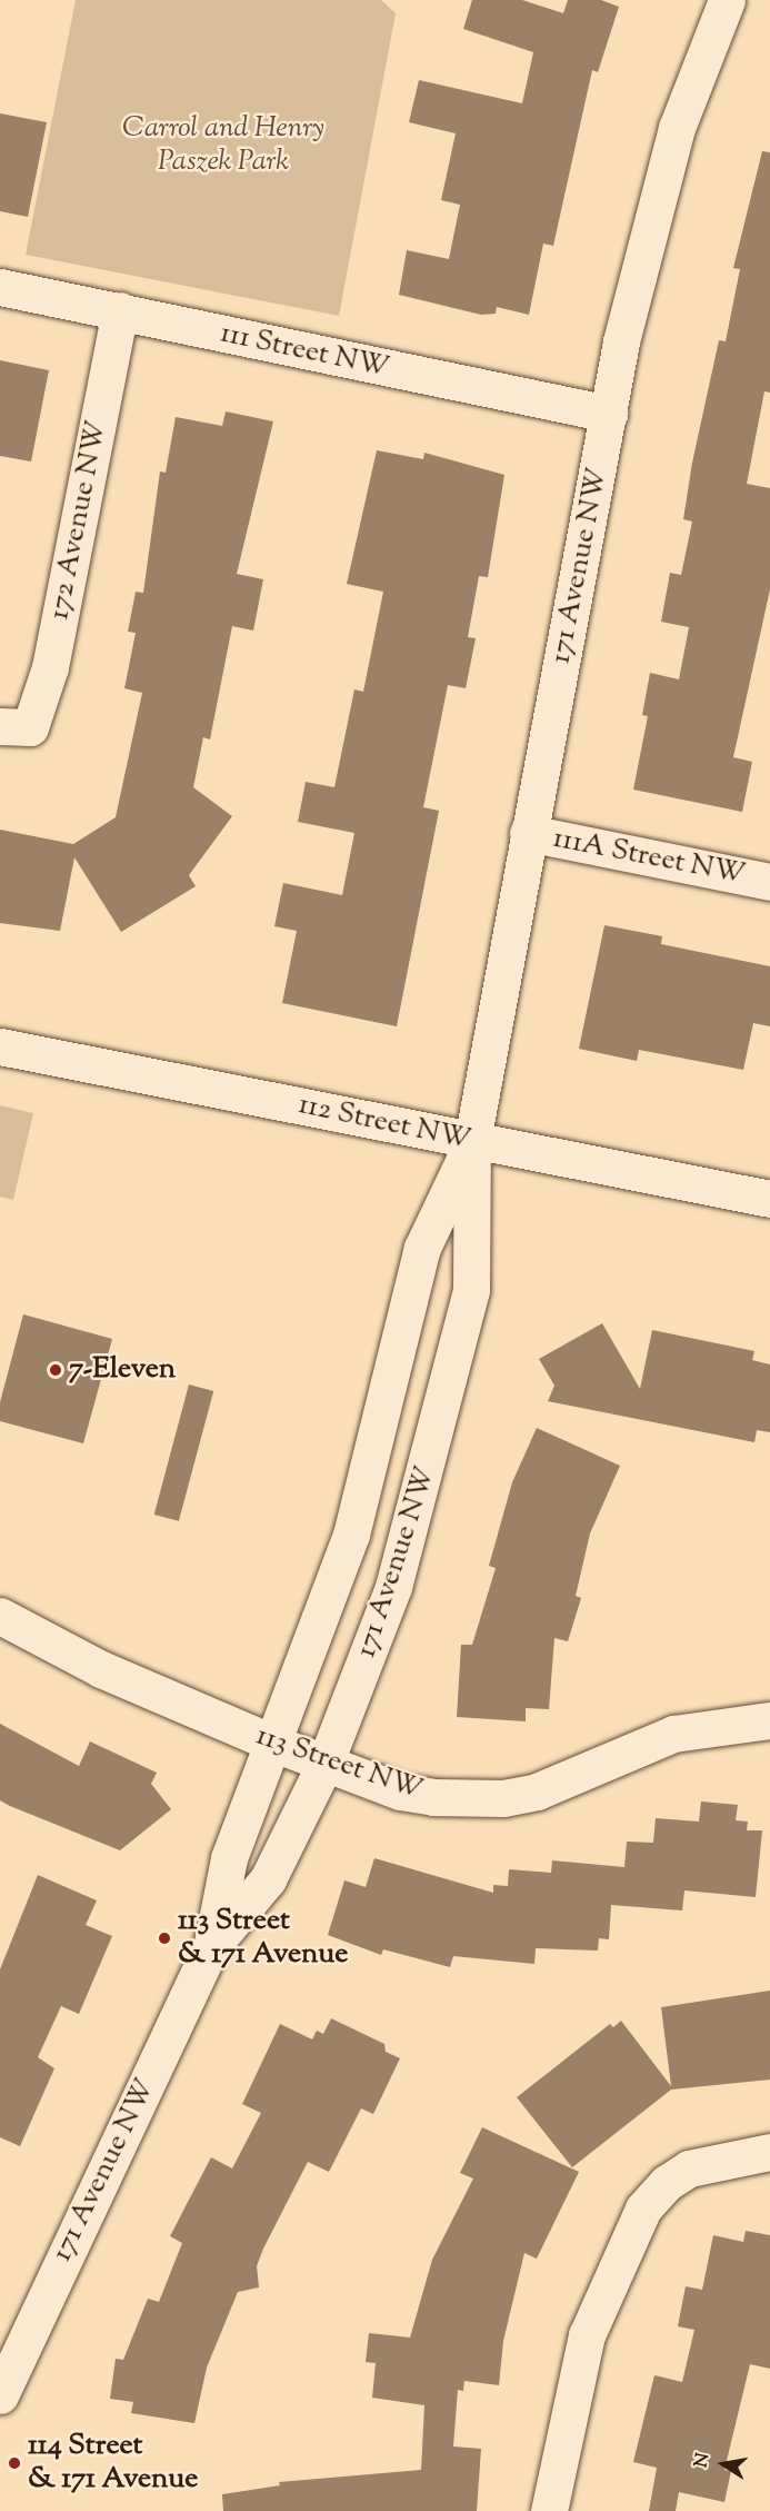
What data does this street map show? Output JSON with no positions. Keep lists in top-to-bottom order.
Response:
{
  "streets": {
    "street": [
      "111 Street NW",
      "172 Avenue NW",
      "171 Avenue NW",
      "111A Street NW",
      "112 Street NW",
      "113 Street NW"
    ]
  },
  "crossings": [
    ["111 Street NW", "172 Avenue NW"],
    ["111 Street NW", "171 Avenue NW"],
    ["171 Avenue NW", "111A Street NW"],
    ["171 Avenue NW", "112 Street NW"],
    ["171 Avenue NW", "113 Street NW"]
  ],
  "parks": ["Carrol and Henry Paszek Park"],
  "places": ["7-Eleven", "113 Street & 171 Avenue", "114 Street & 171 Avenue"],
  "north": "left"
}
